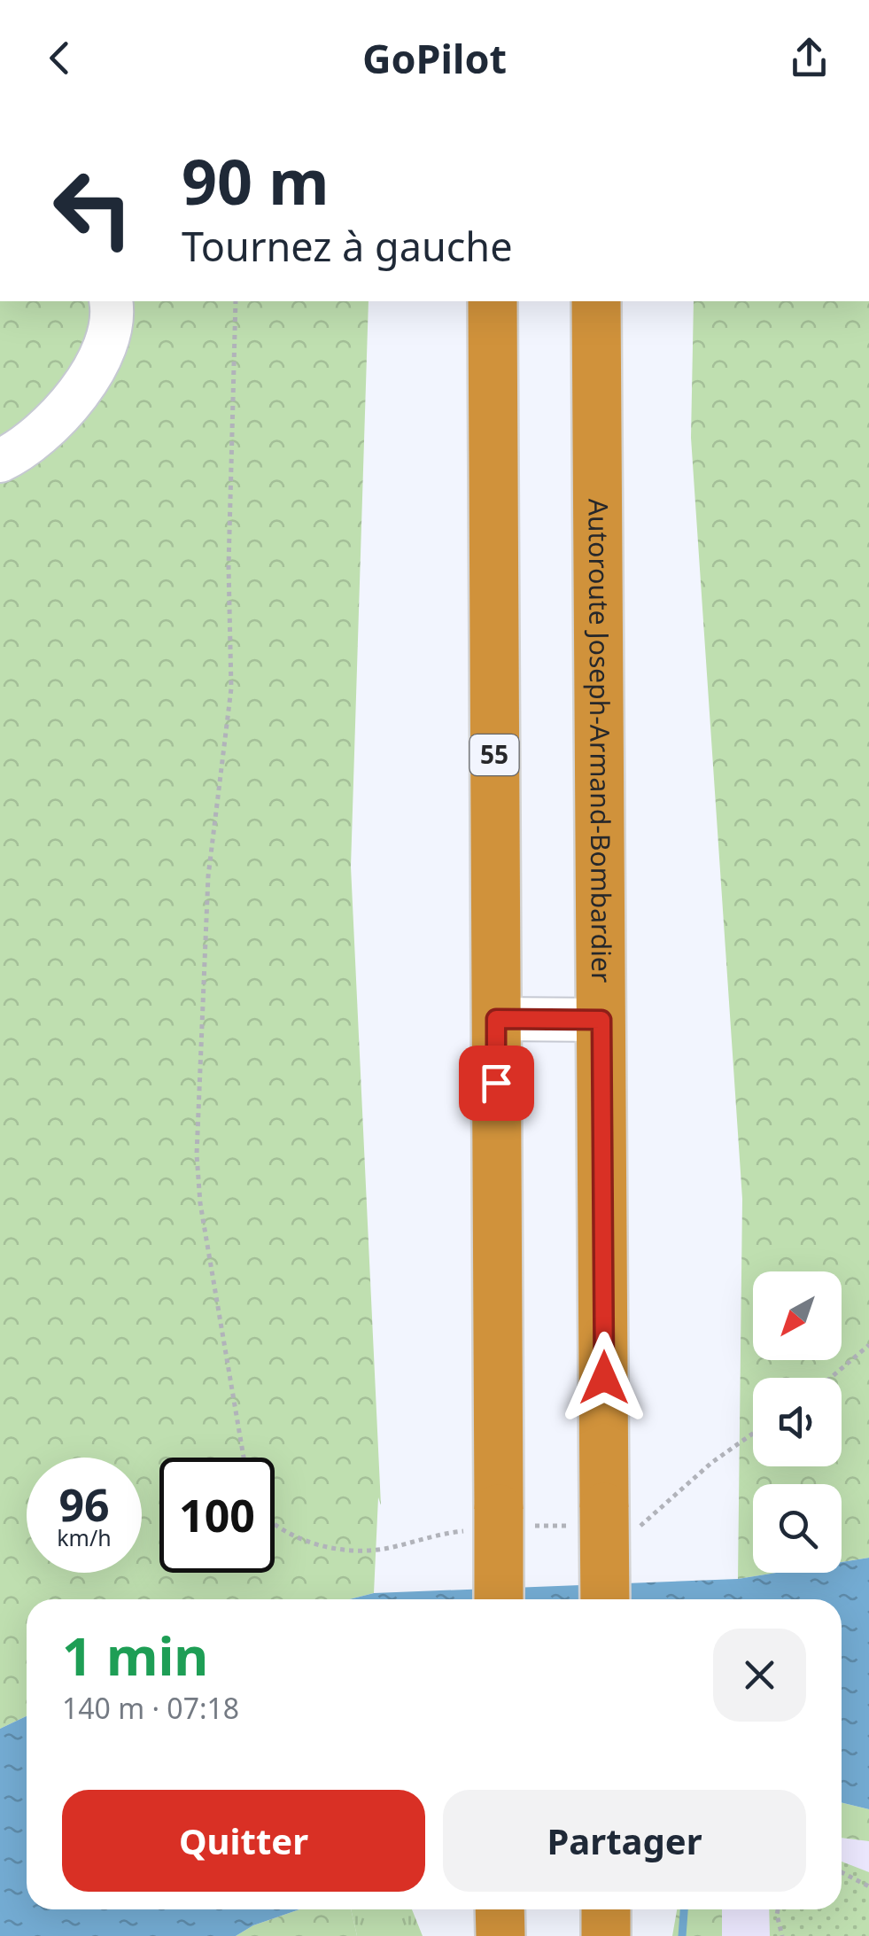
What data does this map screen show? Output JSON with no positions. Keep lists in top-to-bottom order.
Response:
{
  "streets": {
    "highway": ["Autoroute Joseph-Armand-Bombardier", "55"]
  },
  "north": "bottom left",
  "page": {
    "header": "GoPilot",
    "turn": ["90 m", "Tournez à gauche"],
    "speed": "96 km/h",
    "limit": "100",
    "heading": ["1 min", "140 m · 07:18"],
    "buttons": ["Quitter", "Partager"]
  }
}
